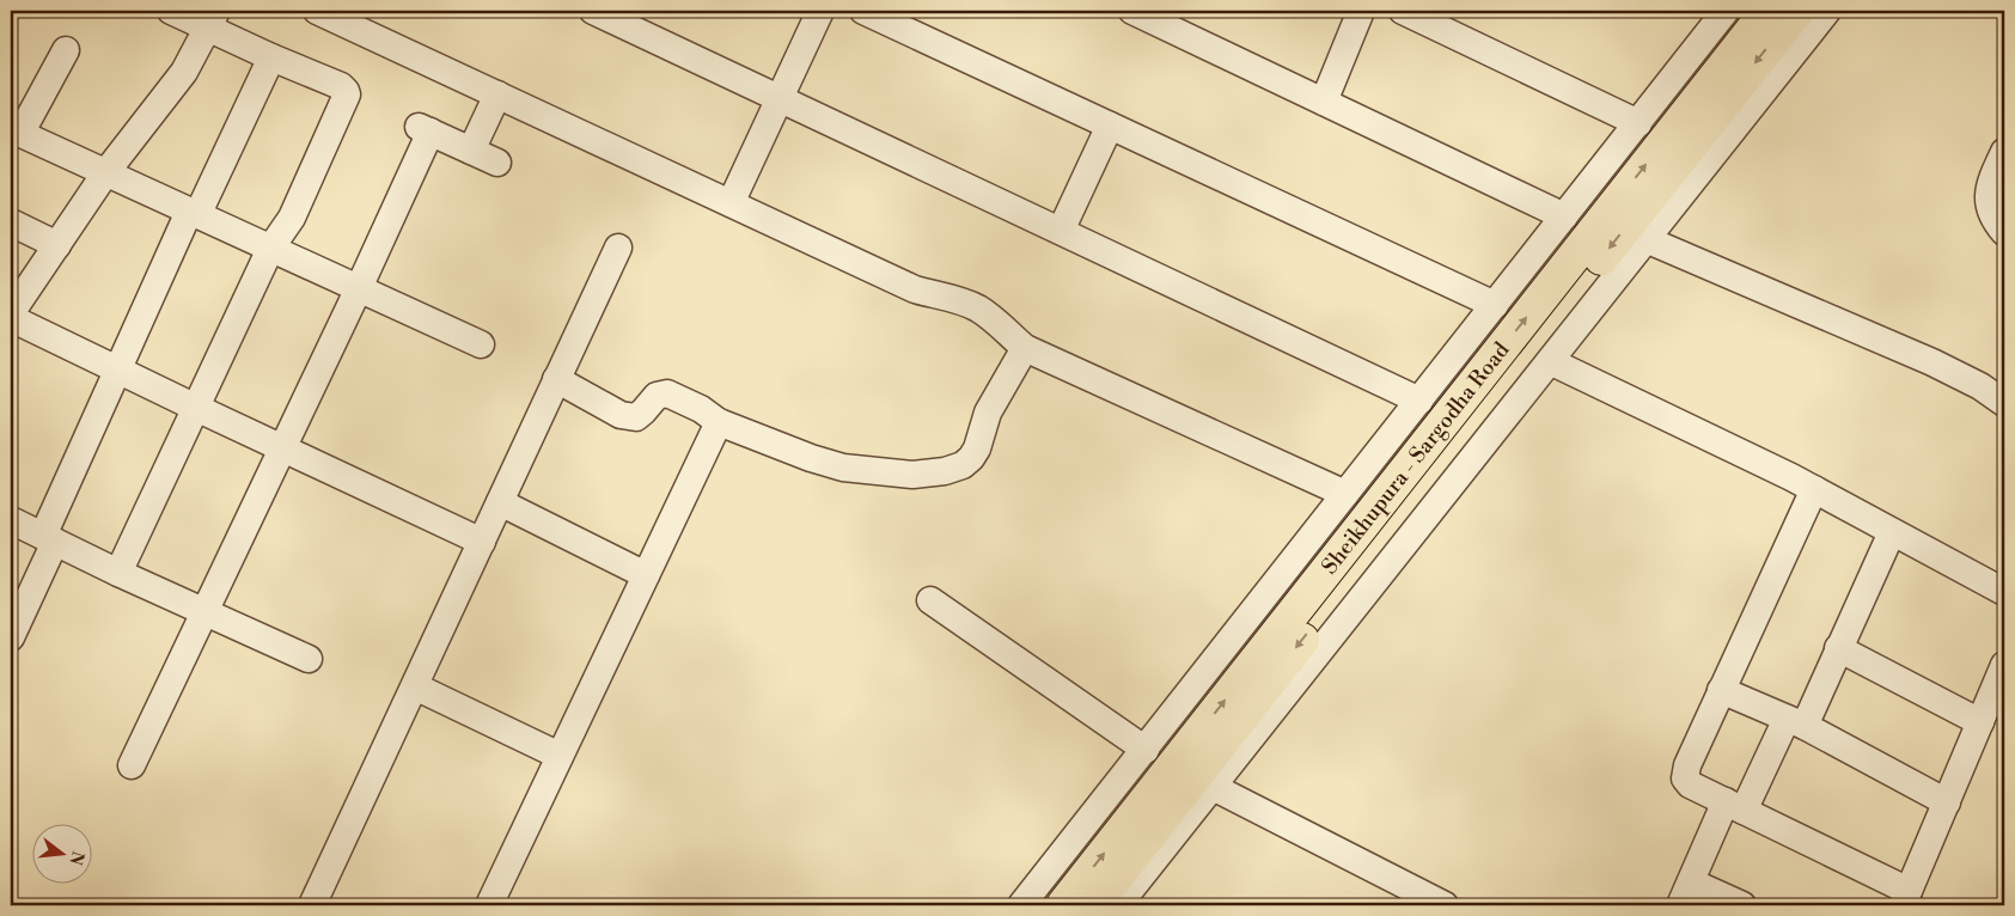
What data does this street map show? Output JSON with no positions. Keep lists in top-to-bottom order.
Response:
{
  "streets": {
    "highway": ["Sheikhupura - Sargodha Road"]
  },
  "north": "right"
}
